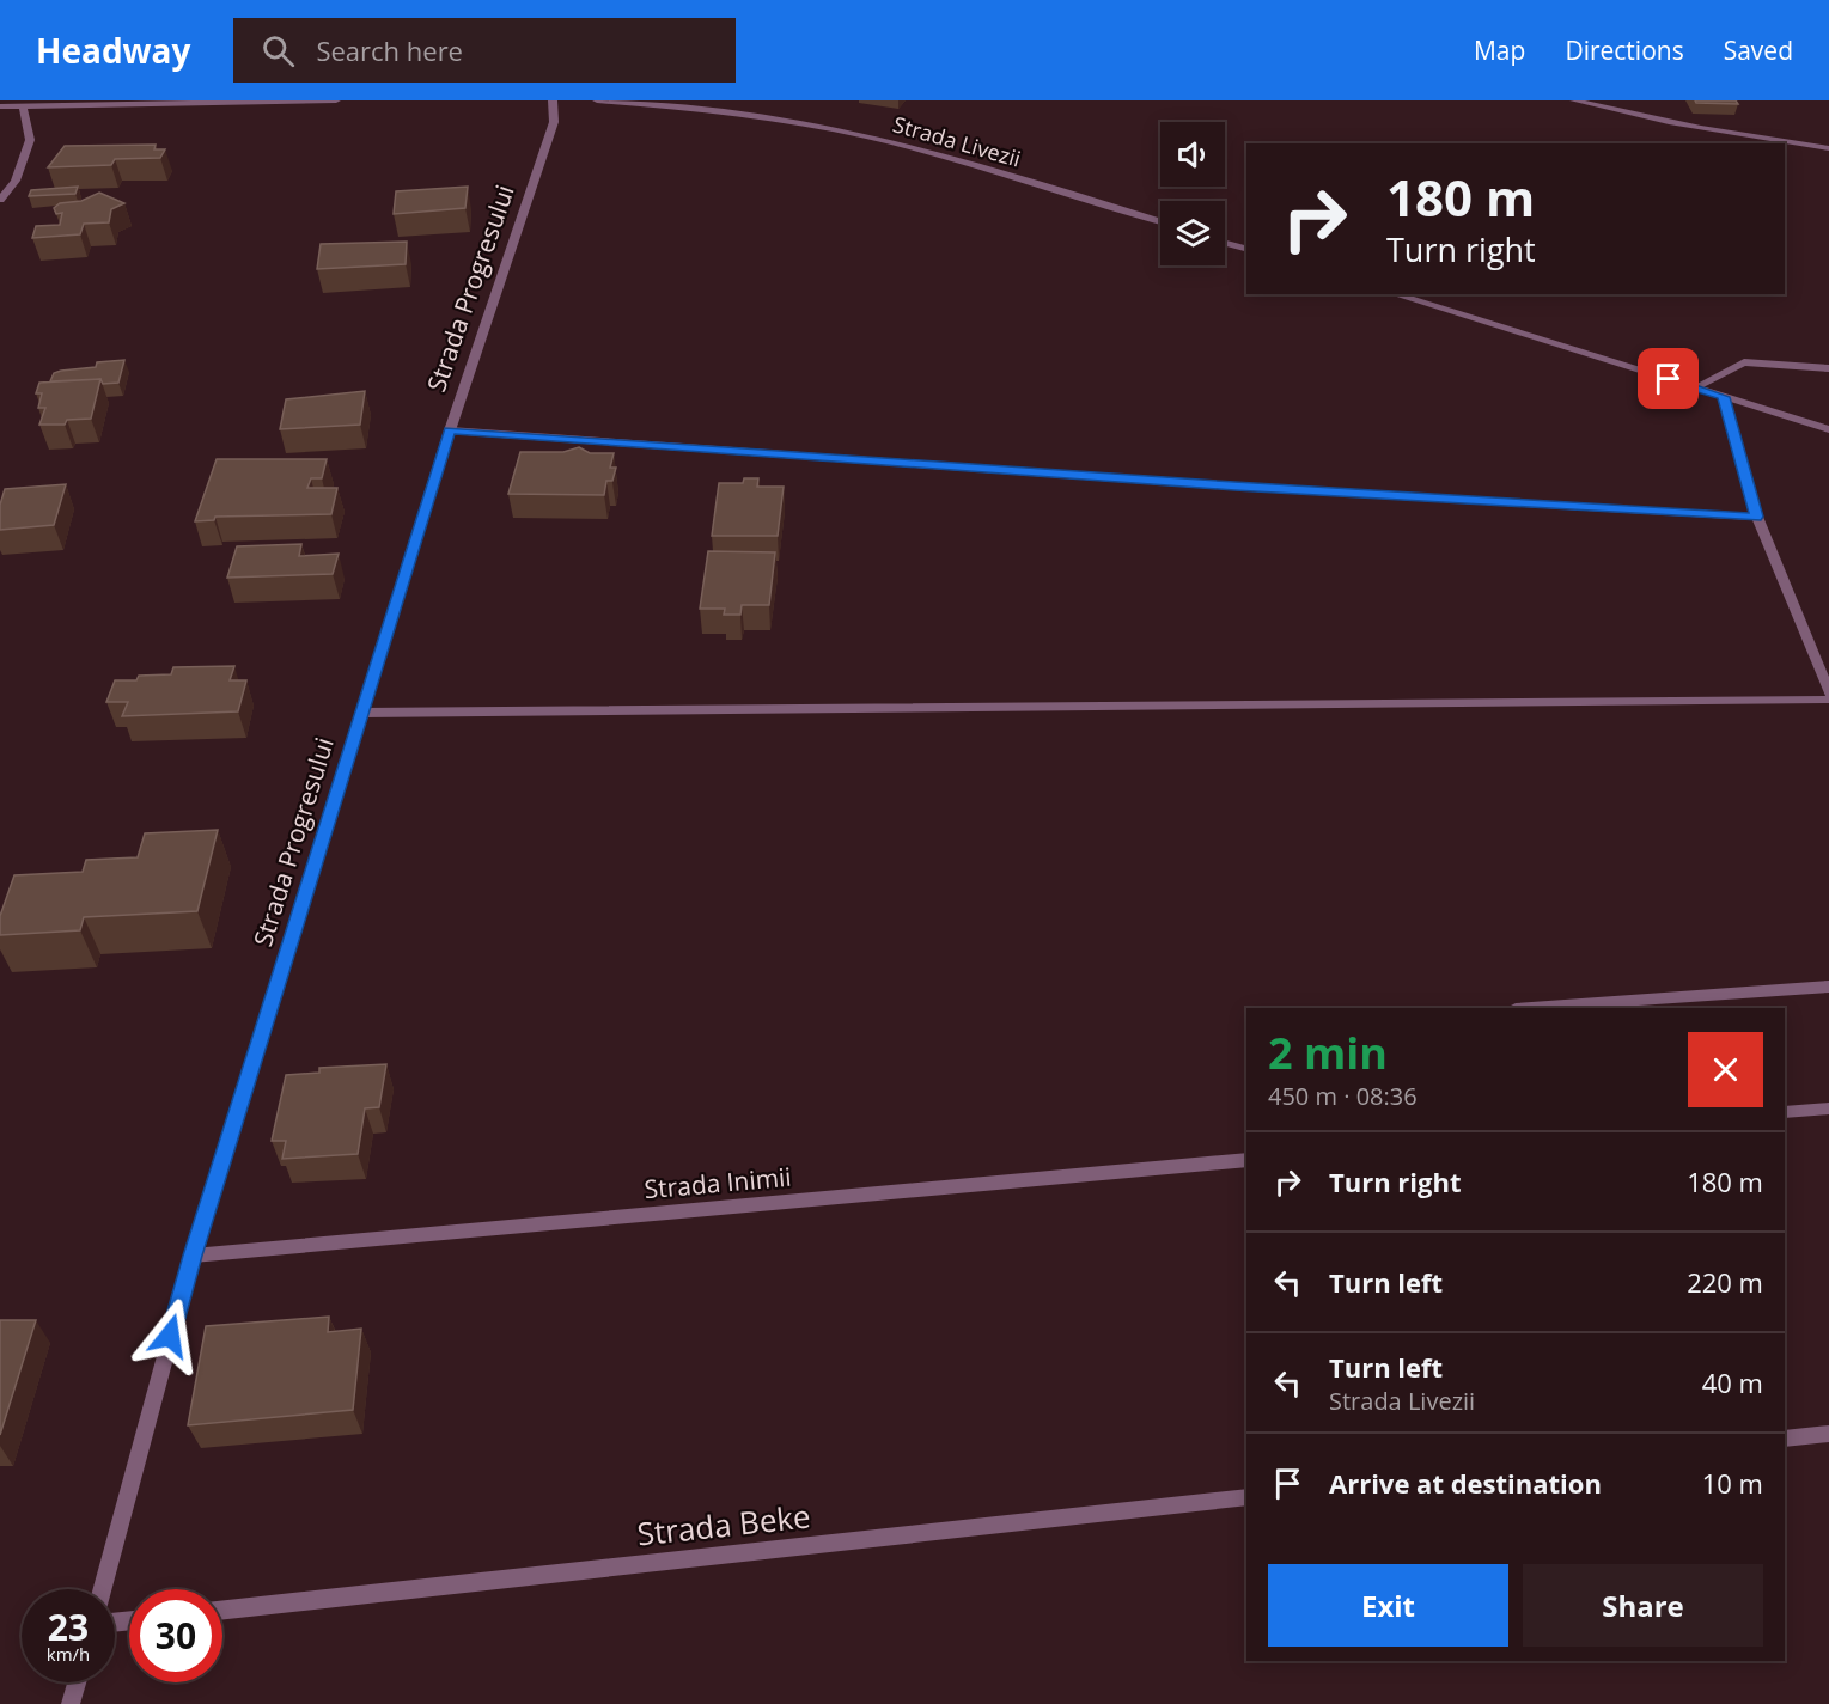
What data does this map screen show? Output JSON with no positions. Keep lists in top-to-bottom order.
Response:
{
  "streets": {
    "street": [
      "Strada Livezii",
      "Strada Progresului",
      "Strada Inimii",
      "Strada Beke"
    ]
  },
  "crossings": [
    ["Strada Progresului", "Strada Inimii"]
  ],
  "page": {
    "header": "Headway",
    "search": "Search here",
    "nav": ["Map", "Directions", "Saved"],
    "turn": ["180 m", "Turn right"],
    "heading": ["2 min", "450 m · 08:36"],
    "list": [
      {
        "name": "Turn right",
        "value": "180 m"
      },
      {
        "name": "Turn left",
        "value": "220 m"
      },
      {
        "name": "Turn left",
        "note": "Strada Livezii",
        "value": "40 m"
      },
      {
        "name": "Arrive at destination",
        "value": "10 m"
      }
    ],
    "buttons": ["Exit", "Share"],
    "speed": "23 km/h",
    "limit": "30"
  }
}
